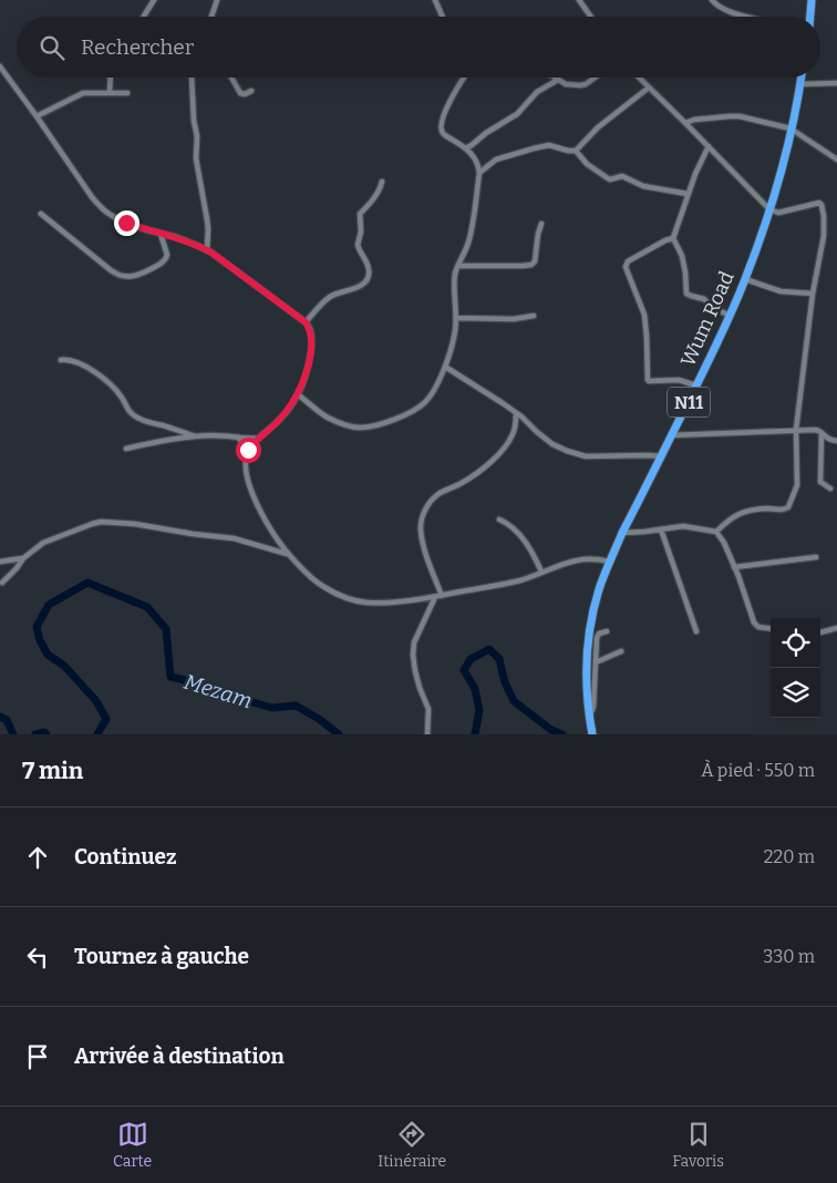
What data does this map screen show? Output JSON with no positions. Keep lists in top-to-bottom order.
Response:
{
  "streets": {
    "highway": ["Wum Road", "N11"]
  },
  "water": ["Mezam"],
  "page": {
    "search": "Rechercher",
    "heading": ["7 min", "À pied · 550 m"],
    "list": [
      ["Continuez", "220 m"],
      ["Tournez à gauche", "330 m"],
      "Arrivée à destination"
    ],
    "nav": ["Carte", "Itinéraire", "Favoris"]
  }
}
